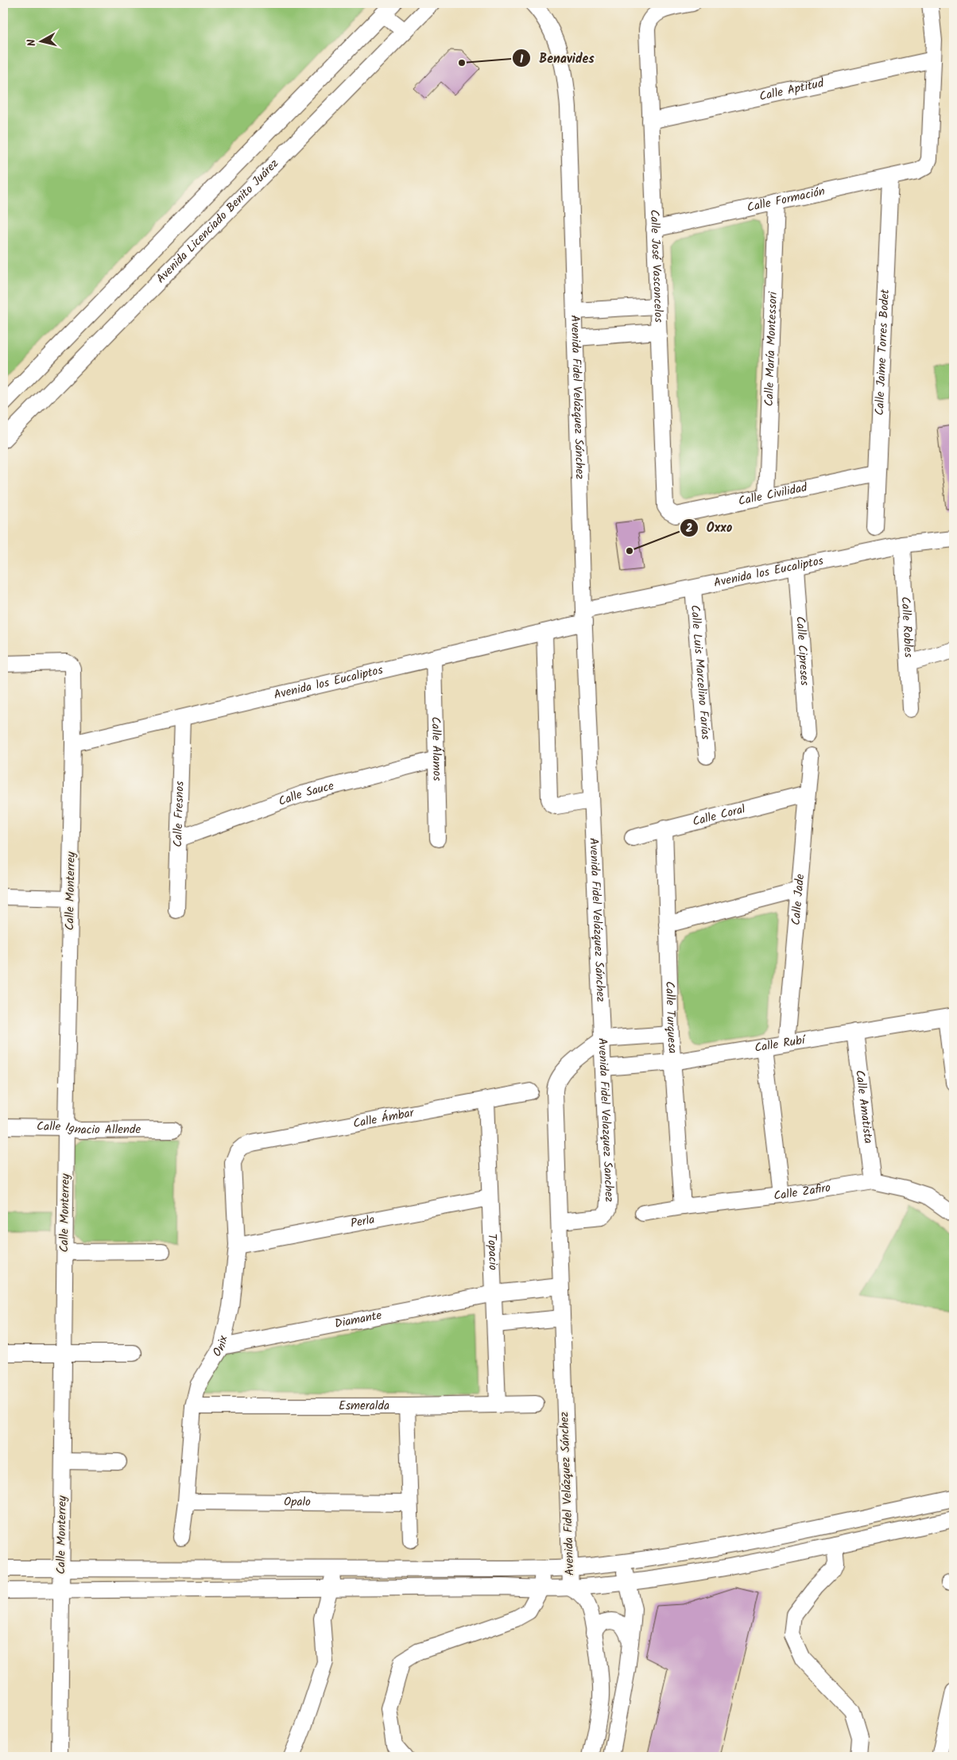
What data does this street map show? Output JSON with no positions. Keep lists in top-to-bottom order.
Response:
{
  "streets": {
    "street": [
      "Calle Aptitud",
      "Calle Formación",
      "Avenida Licenciado Benito Juárez",
      "Calle José Vasconcelos",
      "Calle María Montessori",
      "Calle Jaime Torres Bodet",
      "Avenida Fidel Velázquez Sánchez",
      "Calle Civilidad",
      "Avenida los Eucaliptos",
      "Calle Robles",
      "Calle Cipreses",
      "Calle Luis Marcelino Farías",
      "Calle Álamos",
      "Calle Sauce",
      "Calle Fresnos",
      "Calle Coral",
      "Calle Monterrey",
      "Calle Jade",
      "Calle Turquesa",
      "Calle Rubí",
      "Calle Amatista",
      "Calle Ámbar",
      "Avenida Fidel Velazquez Sanchez",
      "Calle Ignacio Allende",
      "Calle Zafiro",
      "Perla",
      "Topacio",
      "Diamante",
      "Onix",
      "Esmeralda",
      "Opalo"
    ]
  },
  "crossings": [
    ["Calle Aptitud", "Calle Formación"],
    ["Calle Aptitud", "Calle José Vasconcelos"],
    ["Calle Formación", "Calle José Vasconcelos"],
    ["Calle Formación", "Calle María Montessori"],
    ["Calle Formación", "Calle Jaime Torres Bodet"],
    ["Calle José Vasconcelos", "Calle Civilidad"],
    ["Calle María Montessori", "Calle Civilidad"],
    ["Calle Jaime Torres Bodet", "Calle Civilidad"],
    ["Avenida Fidel Velázquez Sánchez", "Avenida los Eucaliptos"],
    ["Avenida Fidel Velázquez Sánchez", "Avenida Fidel Velazquez Sanchez"],
    ["Avenida Fidel Velázquez Sánchez", "Diamante"],
    ["Avenida los Eucaliptos", "Calle Robles"],
    ["Avenida los Eucaliptos", "Calle Cipreses"],
    ["Avenida los Eucaliptos", "Calle Luis Marcelino Farías"],
    ["Avenida los Eucaliptos", "Calle Álamos"],
    ["Avenida los Eucaliptos", "Calle Fresnos"],
    ["Avenida los Eucaliptos", "Calle Monterrey"],
    ["Calle Álamos", "Calle Sauce"],
    ["Calle Sauce", "Calle Fresnos"],
    ["Calle Coral", "Calle Jade"],
    ["Calle Coral", "Calle Turquesa"],
    ["Calle Monterrey", "Calle Ignacio Allende"],
    ["Calle Jade", "Calle Rubí"],
    ["Calle Turquesa", "Calle Rubí"],
    ["Calle Turquesa", "Calle Zafiro"],
    ["Calle Rubí", "Calle Amatista"],
    ["Calle Rubí", "Avenida Fidel Velazquez Sanchez"],
    ["Calle Amatista", "Calle Zafiro"],
    ["Calle Ámbar", "Topacio"],
    ["Calle Ámbar", "Onix"],
    ["Perla", "Topacio"],
    ["Perla", "Onix"],
    ["Topacio", "Diamante"],
    ["Topacio", "Esmeralda"],
    ["Diamante", "Onix"],
    ["Onix", "Esmeralda"],
    ["Onix", "Opalo"]
  ],
  "places": ["Benavides", "Oxxo"],
  "north": "left"
}
